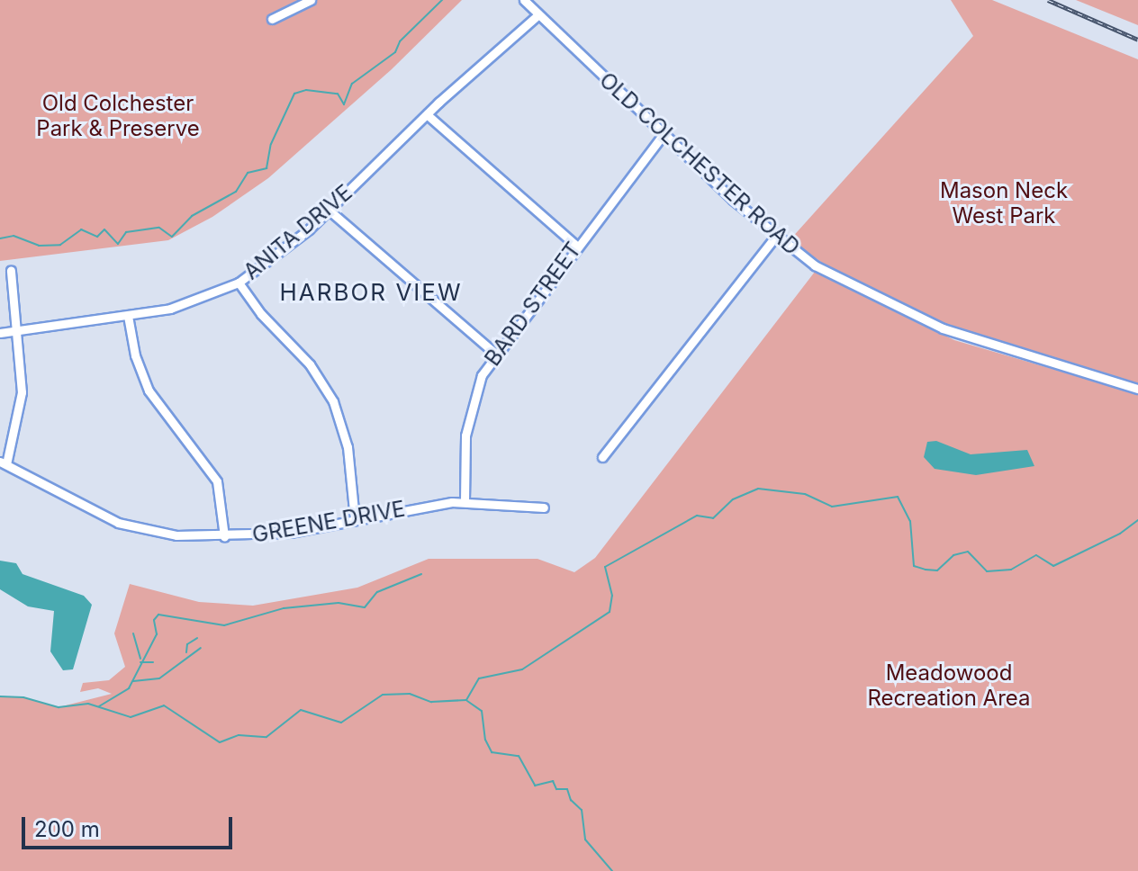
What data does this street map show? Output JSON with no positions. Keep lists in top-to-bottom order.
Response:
{
  "streets": {
    "street": [
      "OLD COLCHESTER ROAD",
      "ANITA DRIVE",
      "BARD STREET",
      "GREENE DRIVE"
    ]
  },
  "crossings": [
    ["OLD COLCHESTER ROAD", "ANITA DRIVE"],
    ["OLD COLCHESTER ROAD", "BARD STREET"],
    ["BARD STREET", "GREENE DRIVE"]
  ],
  "districts": ["HARBOR VIEW"],
  "parks": ["Old Colchester Park & Preserve", "Mason Neck West Park", "Meadowood Recreation Area"],
  "scale_bar": "200 m"
}
